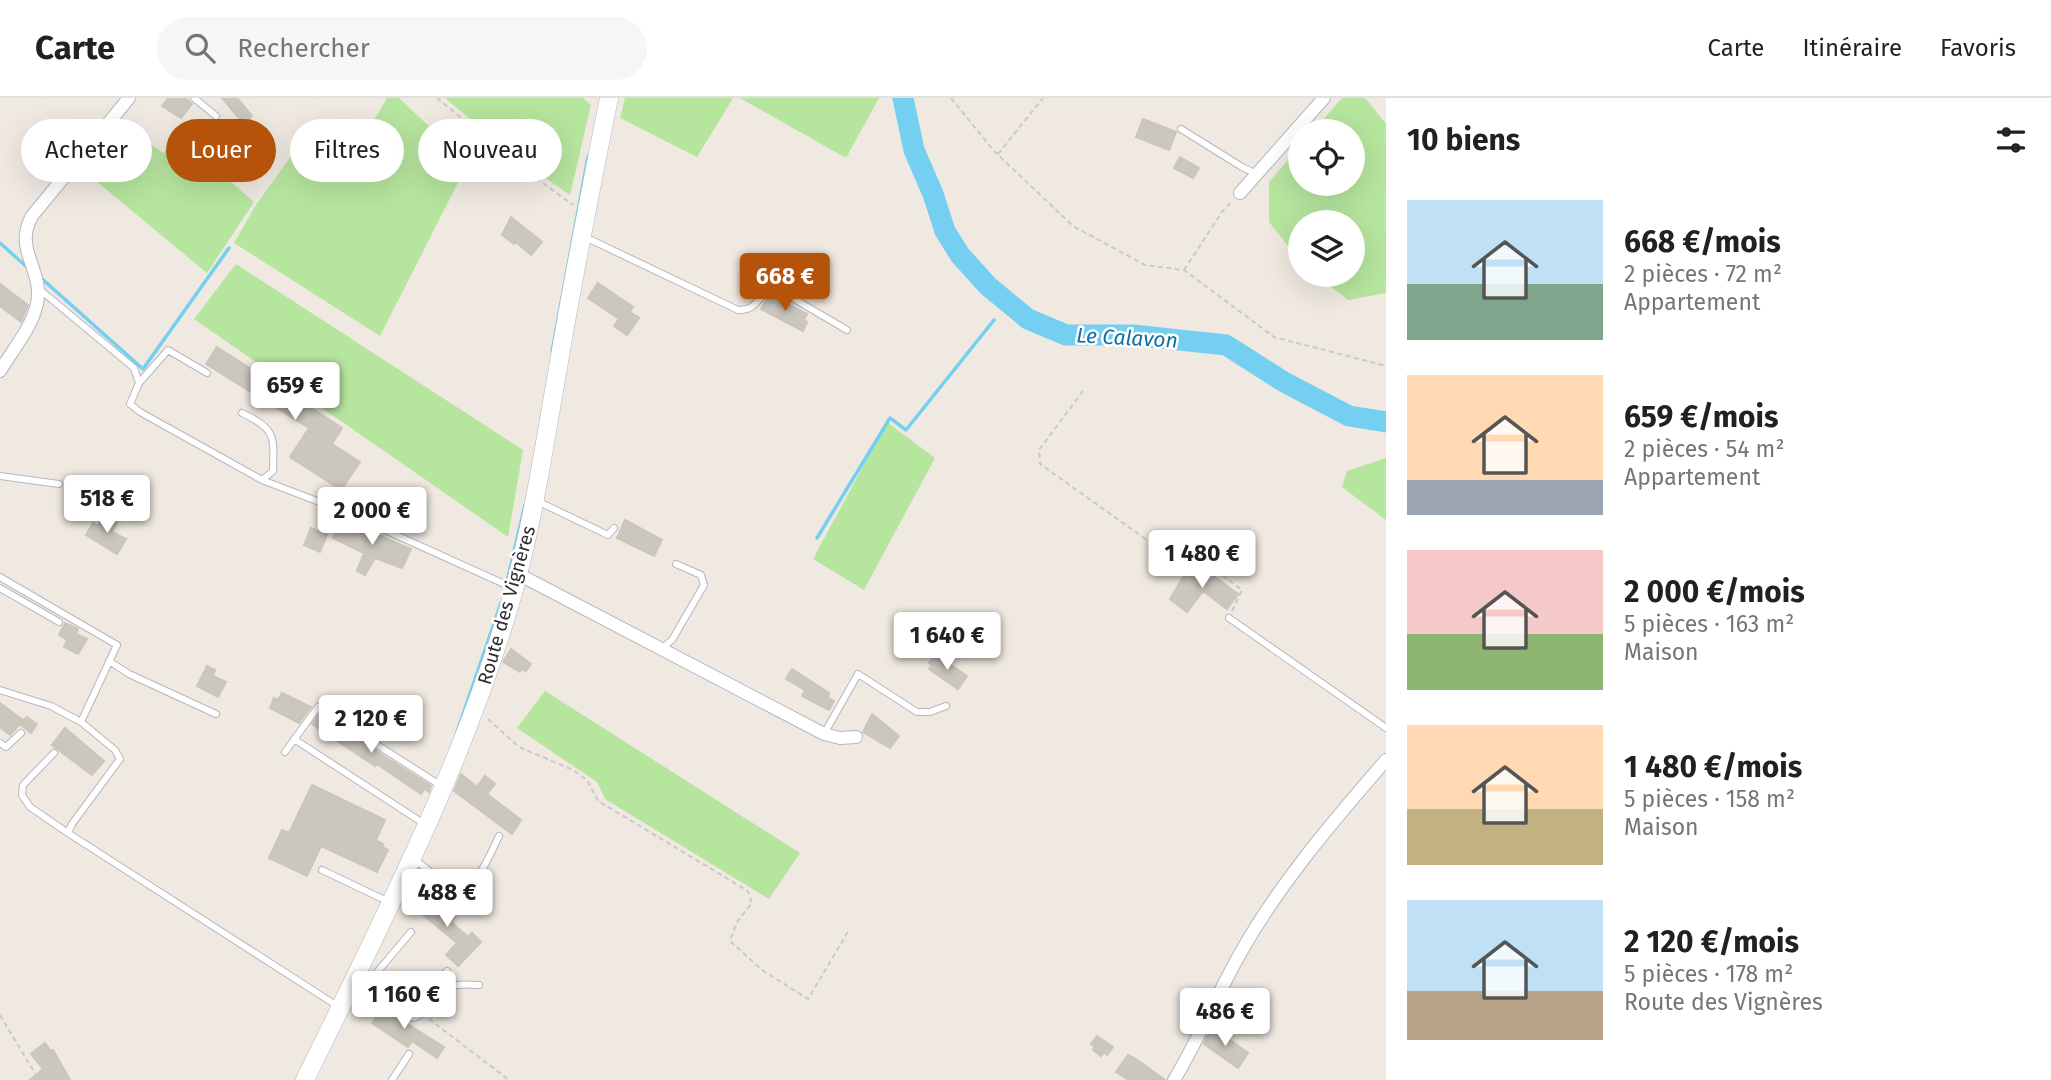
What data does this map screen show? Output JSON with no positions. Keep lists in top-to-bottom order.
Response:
{
  "streets": {
    "street": ["Route des Vignères"]
  },
  "water": ["Le Calavon"],
  "page": {
    "header": "Carte",
    "search": "Rechercher",
    "nav": ["Carte", "Itinéraire", "Favoris"],
    "heading": "10 biens",
    "chip": [
      "Acheter",
      "Louer",
      "Filtres",
      "Nouveau"
    ],
    "list": [
      {
        "name": "668 €/mois",
        "note": "2 pièces · 72 m² · Appartement"
      },
      {
        "name": "659 €/mois",
        "note": "2 pièces · 54 m² · Appartement"
      },
      {
        "name": "2 000 €/mois",
        "note": "5 pièces · 163 m² · Maison"
      },
      {
        "name": "1 480 €/mois",
        "note": "5 pièces · 158 m² · Maison"
      },
      {
        "name": "2 120 €/mois",
        "note": "5 pièces · 178 m² · Route des Vignères"
      }
    ],
    "price": [
      "668 €",
      "659 €",
      "518 €",
      "2 000 €",
      "1 480 €",
      "1 640 €",
      "2 120 €",
      "488 €",
      "1 160 €",
      "486 €"
    ]
  }
}
